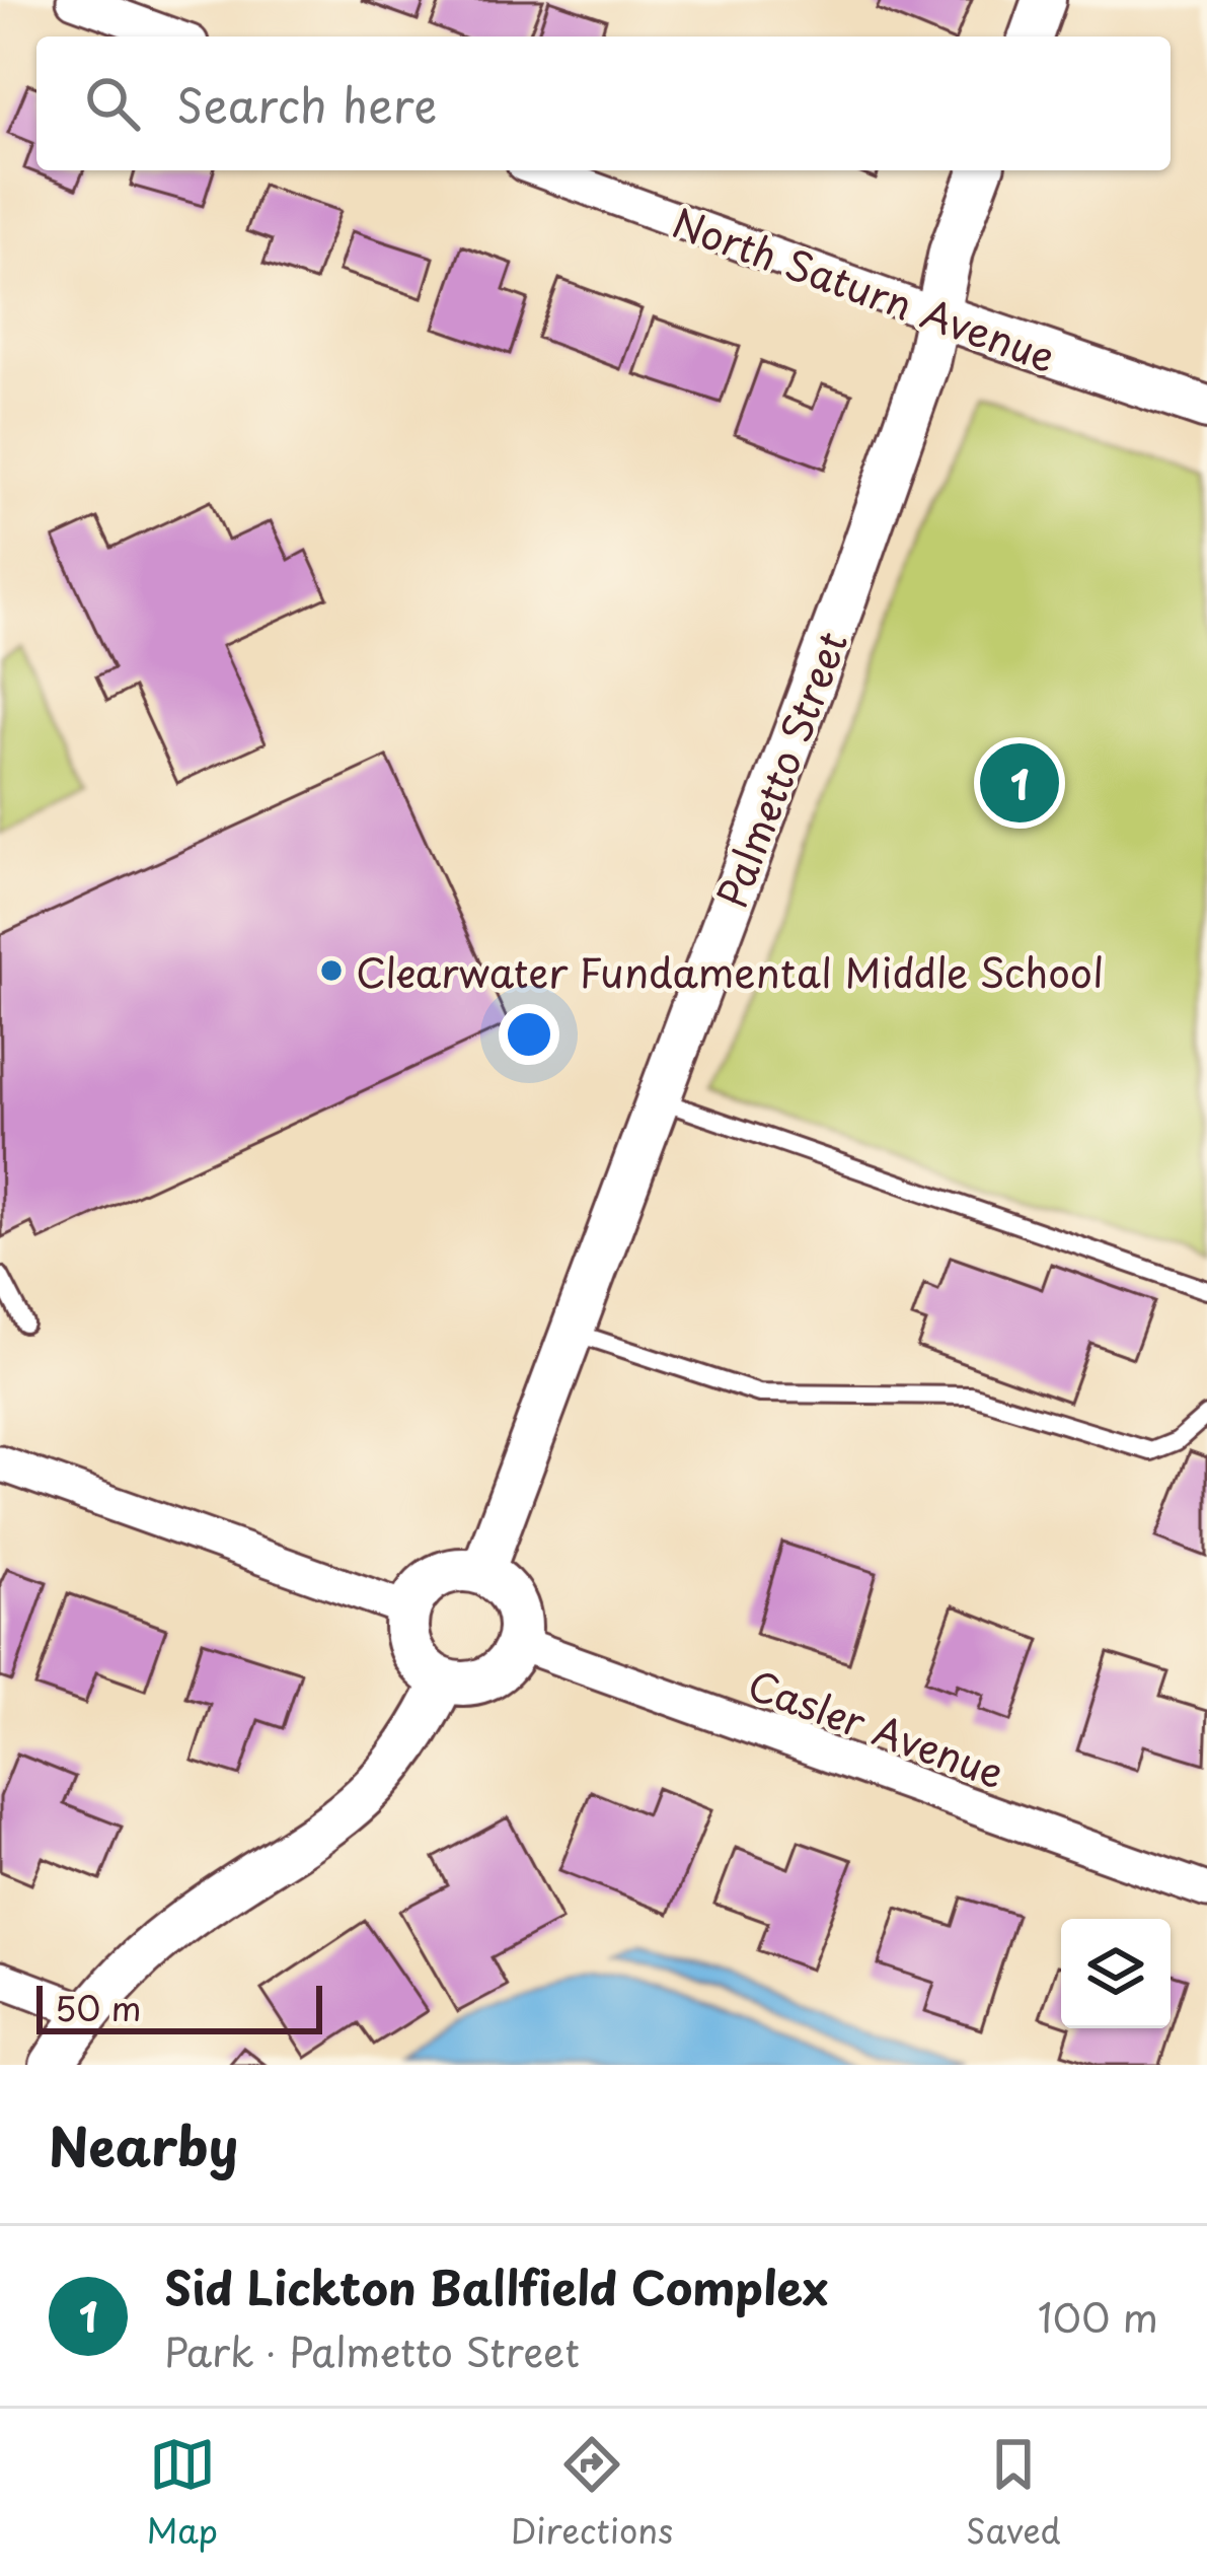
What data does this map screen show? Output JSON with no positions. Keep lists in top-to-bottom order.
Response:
{
  "streets": {
    "street": ["North Saturn Avenue", "Palmetto Street", "Casler Avenue"]
  },
  "crossings": [
    ["North Saturn Avenue", "Palmetto Street"],
    ["Palmetto Street", "Casler Avenue"]
  ],
  "places": ["Clearwater Fundamental Middle School"],
  "scale_bar": "50 m",
  "page": {
    "search": "Search here",
    "pins": "1",
    "scale": "50 m",
    "heading": "Nearby",
    "list": [
      {
        "mark": "1",
        "name": "Sid Lickton Ballfield Complex",
        "note": "Park · Palmetto Street",
        "value": "100 m"
      }
    ],
    "nav": ["Map", "Directions", "Saved"]
  }
}
